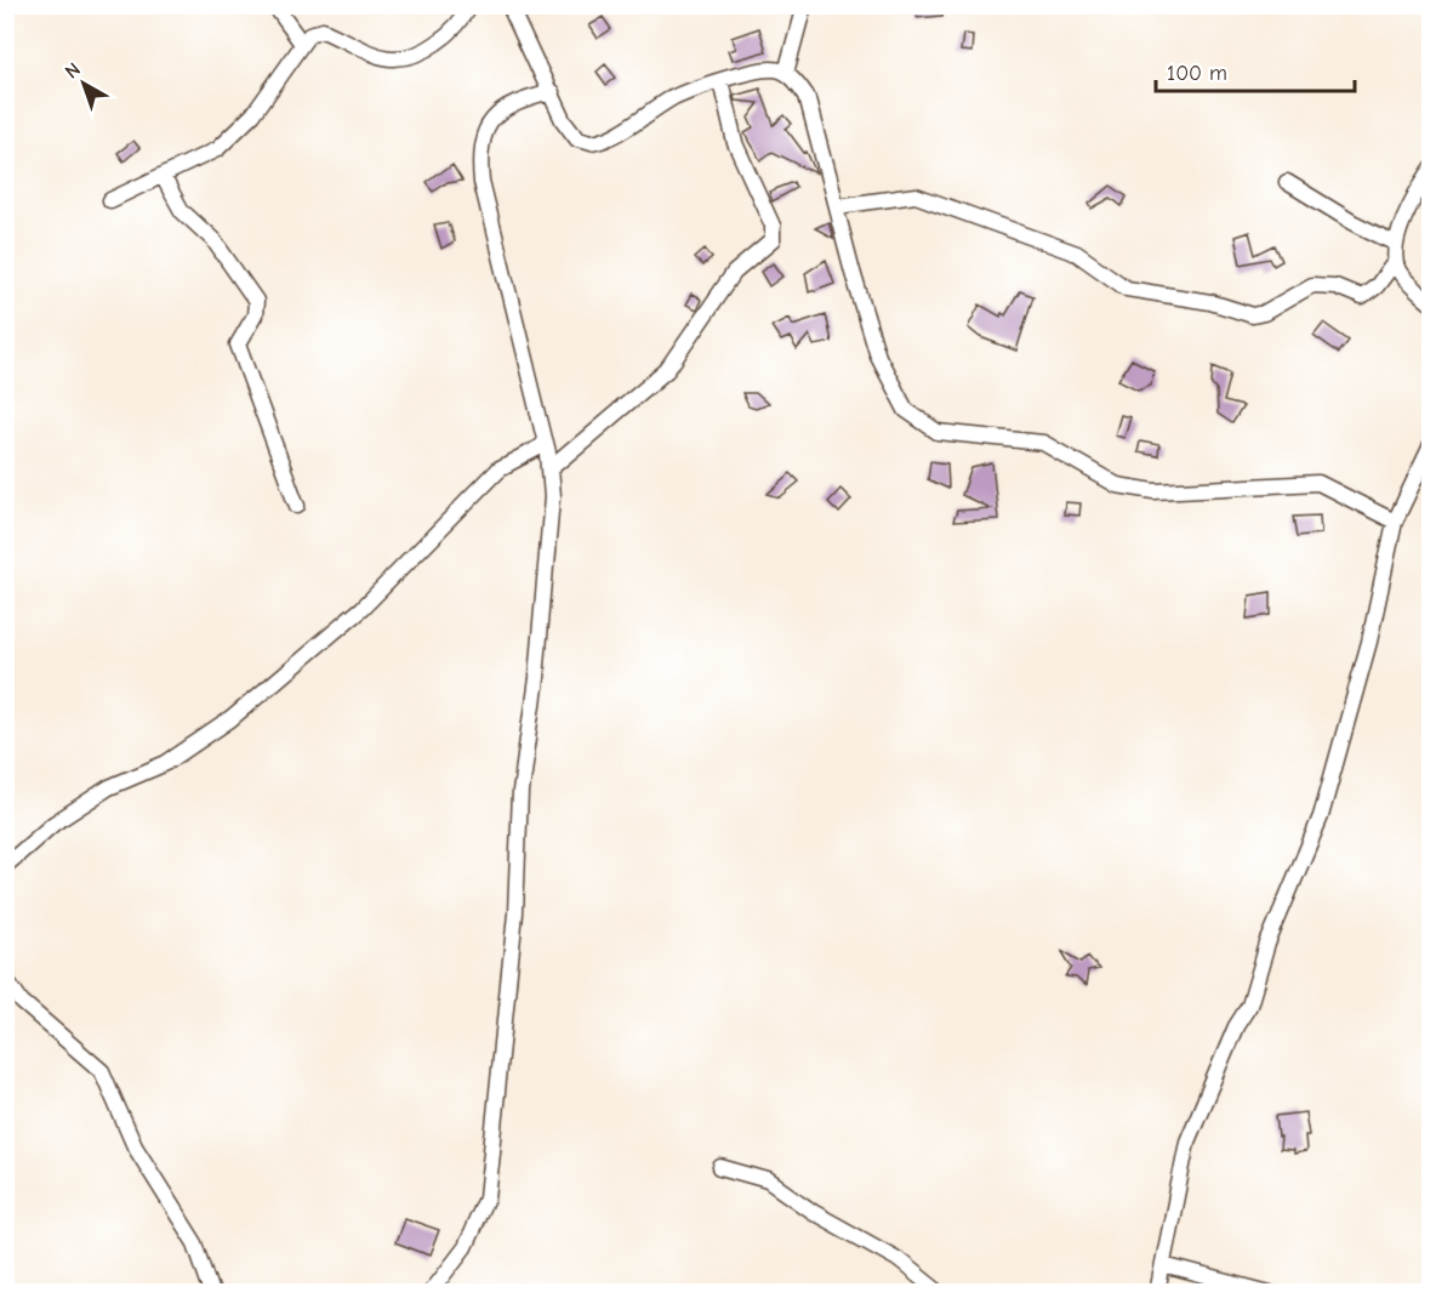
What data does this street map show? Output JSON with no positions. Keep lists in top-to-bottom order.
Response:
{
  "scale_bar": "100 m",
  "north": "top left"
}
